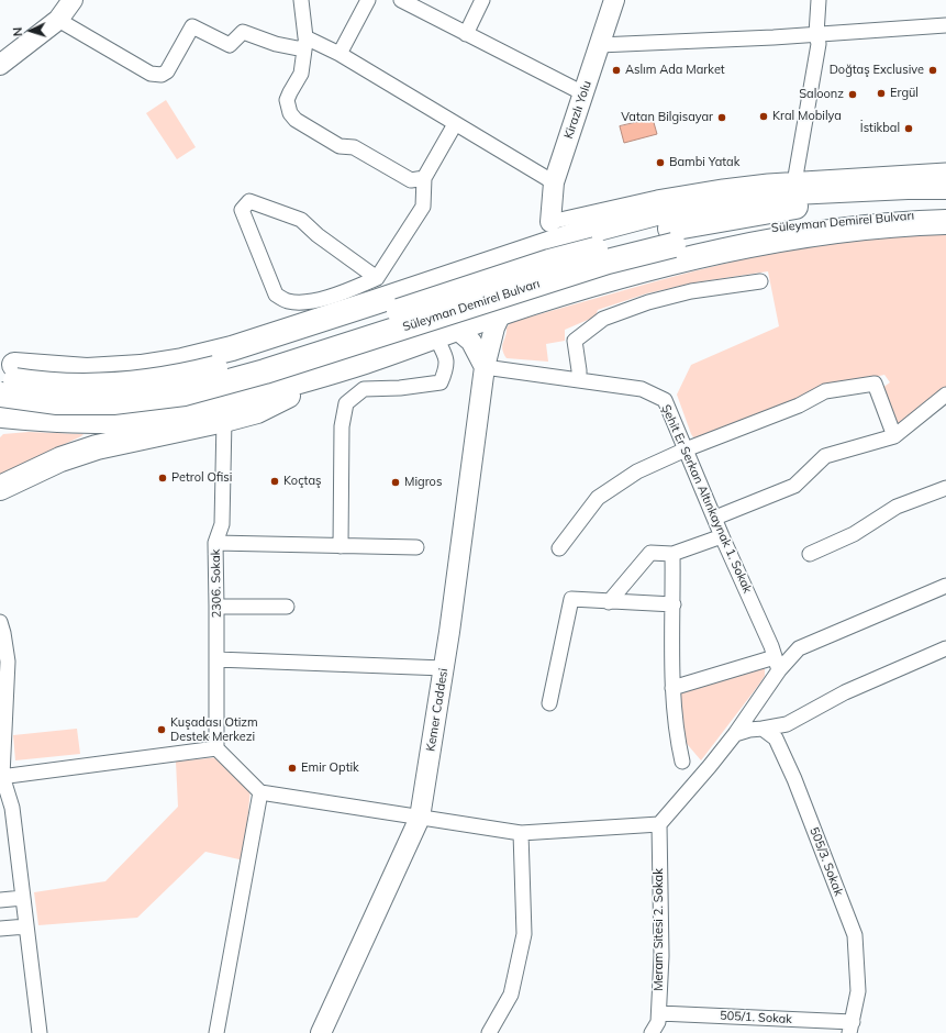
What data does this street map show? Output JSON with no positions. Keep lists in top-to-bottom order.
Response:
{
  "streets": {
    "highway": ["Süleyman Demirel Bulvarı"],
    "main road": ["Kirazlı Yolu", "Kemer Caddesi"],
    "street": [
      "Şehit Er Serkan Altınkaynak 1. Sokak",
      "2306. Sokak",
      "505/3. Sokak",
      "Meram Sitesi 2. Sokak",
      "505/1. Sokak"
    ]
  },
  "crossings": [
    ["Şehit Er Serkan Altınkaynak 1. Sokak", "Kemer Caddesi"],
    ["505/3. Sokak", "505/1. Sokak"],
    ["Meram Sitesi 2. Sokak", "505/1. Sokak"]
  ],
  "places": [
    "Aslım Ada Market",
    "Doğtaş Exclusive",
    "Ergül",
    "Saloonz",
    "Kral Mobilya",
    "Vatan Bilgisayar",
    "İstikbal",
    "Bambi Yatak",
    "Petrol Ofisi",
    "Koçtaş",
    "Migros",
    "Kuşadası Otizm Destek Merkezi",
    "Emir Optik"
  ],
  "north": "left"
}
